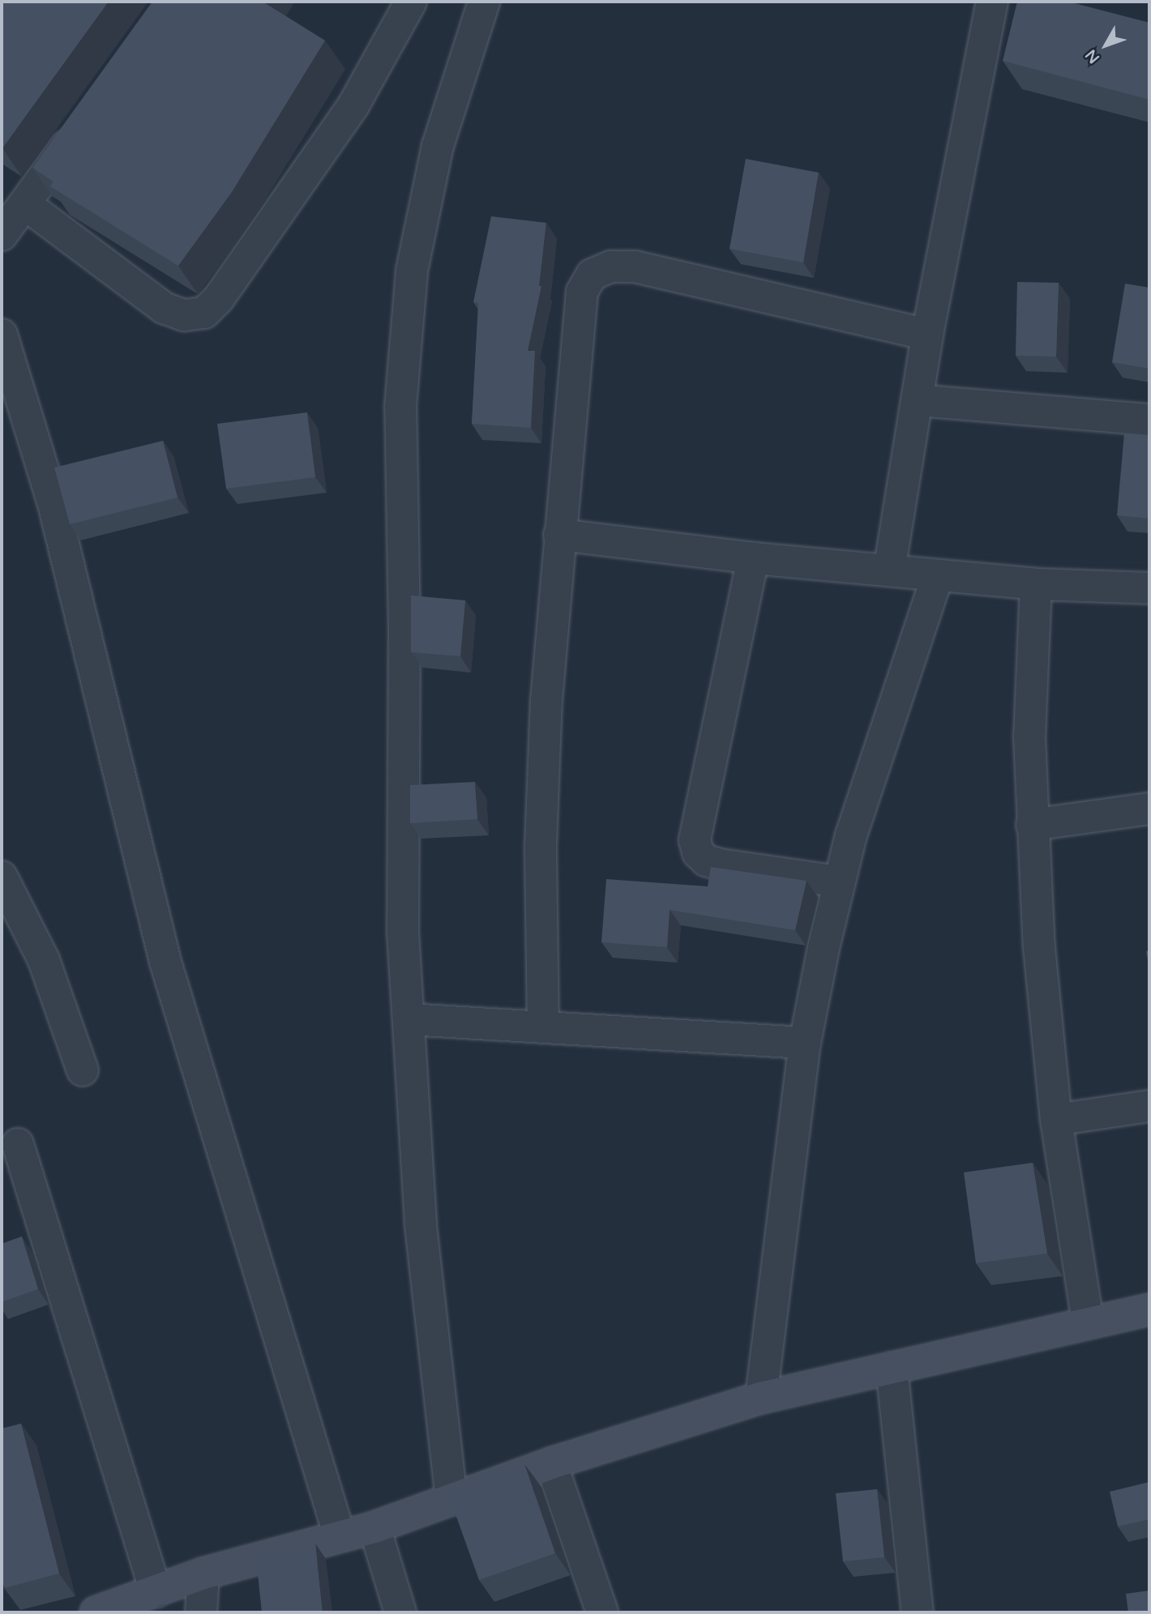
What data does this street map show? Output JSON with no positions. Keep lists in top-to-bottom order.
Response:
{
  "north": "bottom left"
}
